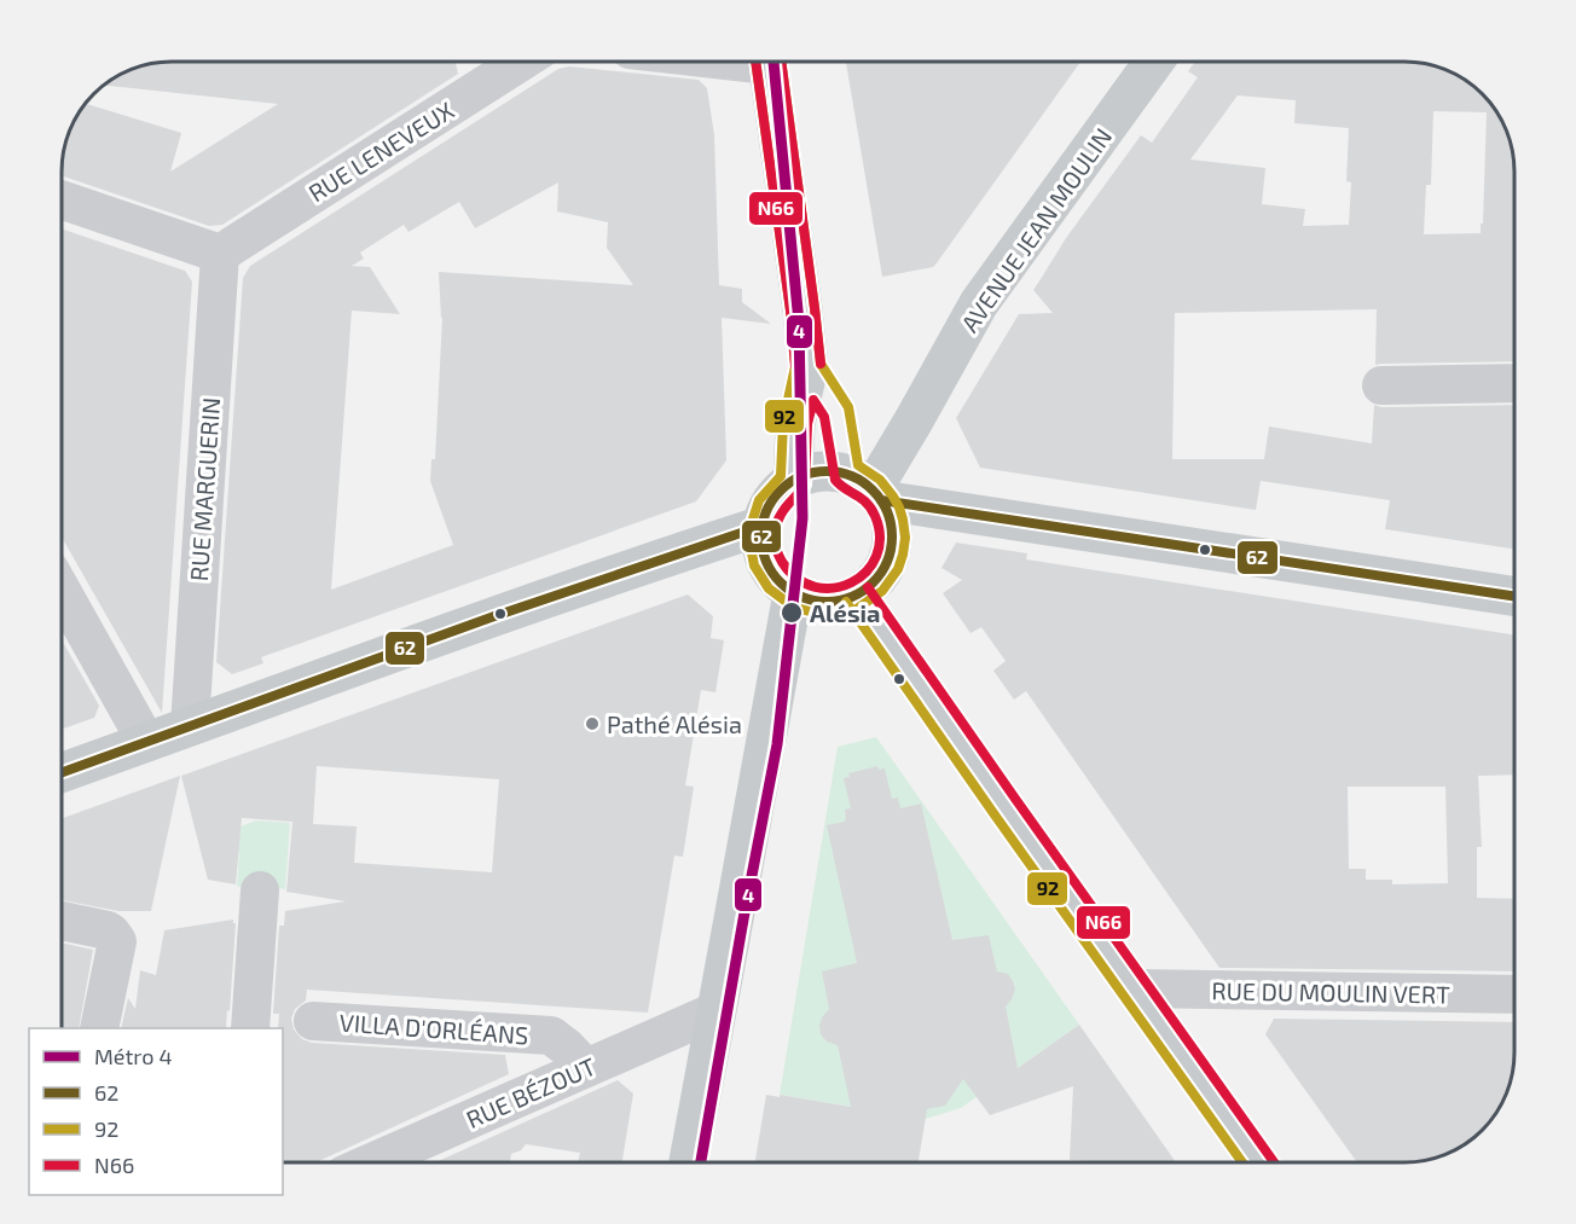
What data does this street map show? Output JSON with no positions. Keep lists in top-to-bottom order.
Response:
{
  "streets": {
    "main road": ["AVENUE JEAN MOULIN"],
    "street": [
      "RUE LENEVEUX",
      "RUE MARGUERIN",
      "RUE DU MOULIN VERT",
      "VILLA D'ORLÉANS",
      "RUE BÉZOUT"
    ]
  },
  "crossings": [
    ["RUE LENEVEUX", "RUE MARGUERIN"],
    ["VILLA D'ORLÉANS", "RUE BÉZOUT"]
  ],
  "places": ["Alésia", "Pathé Alésia"],
  "lines": [
    "metro line 4",
    "transit line 92",
    "transit line N66",
    "transit line 62"
  ],
  "legend": [
    "Métro 4",
    "62",
    "92",
    "N66"
  ]
}
